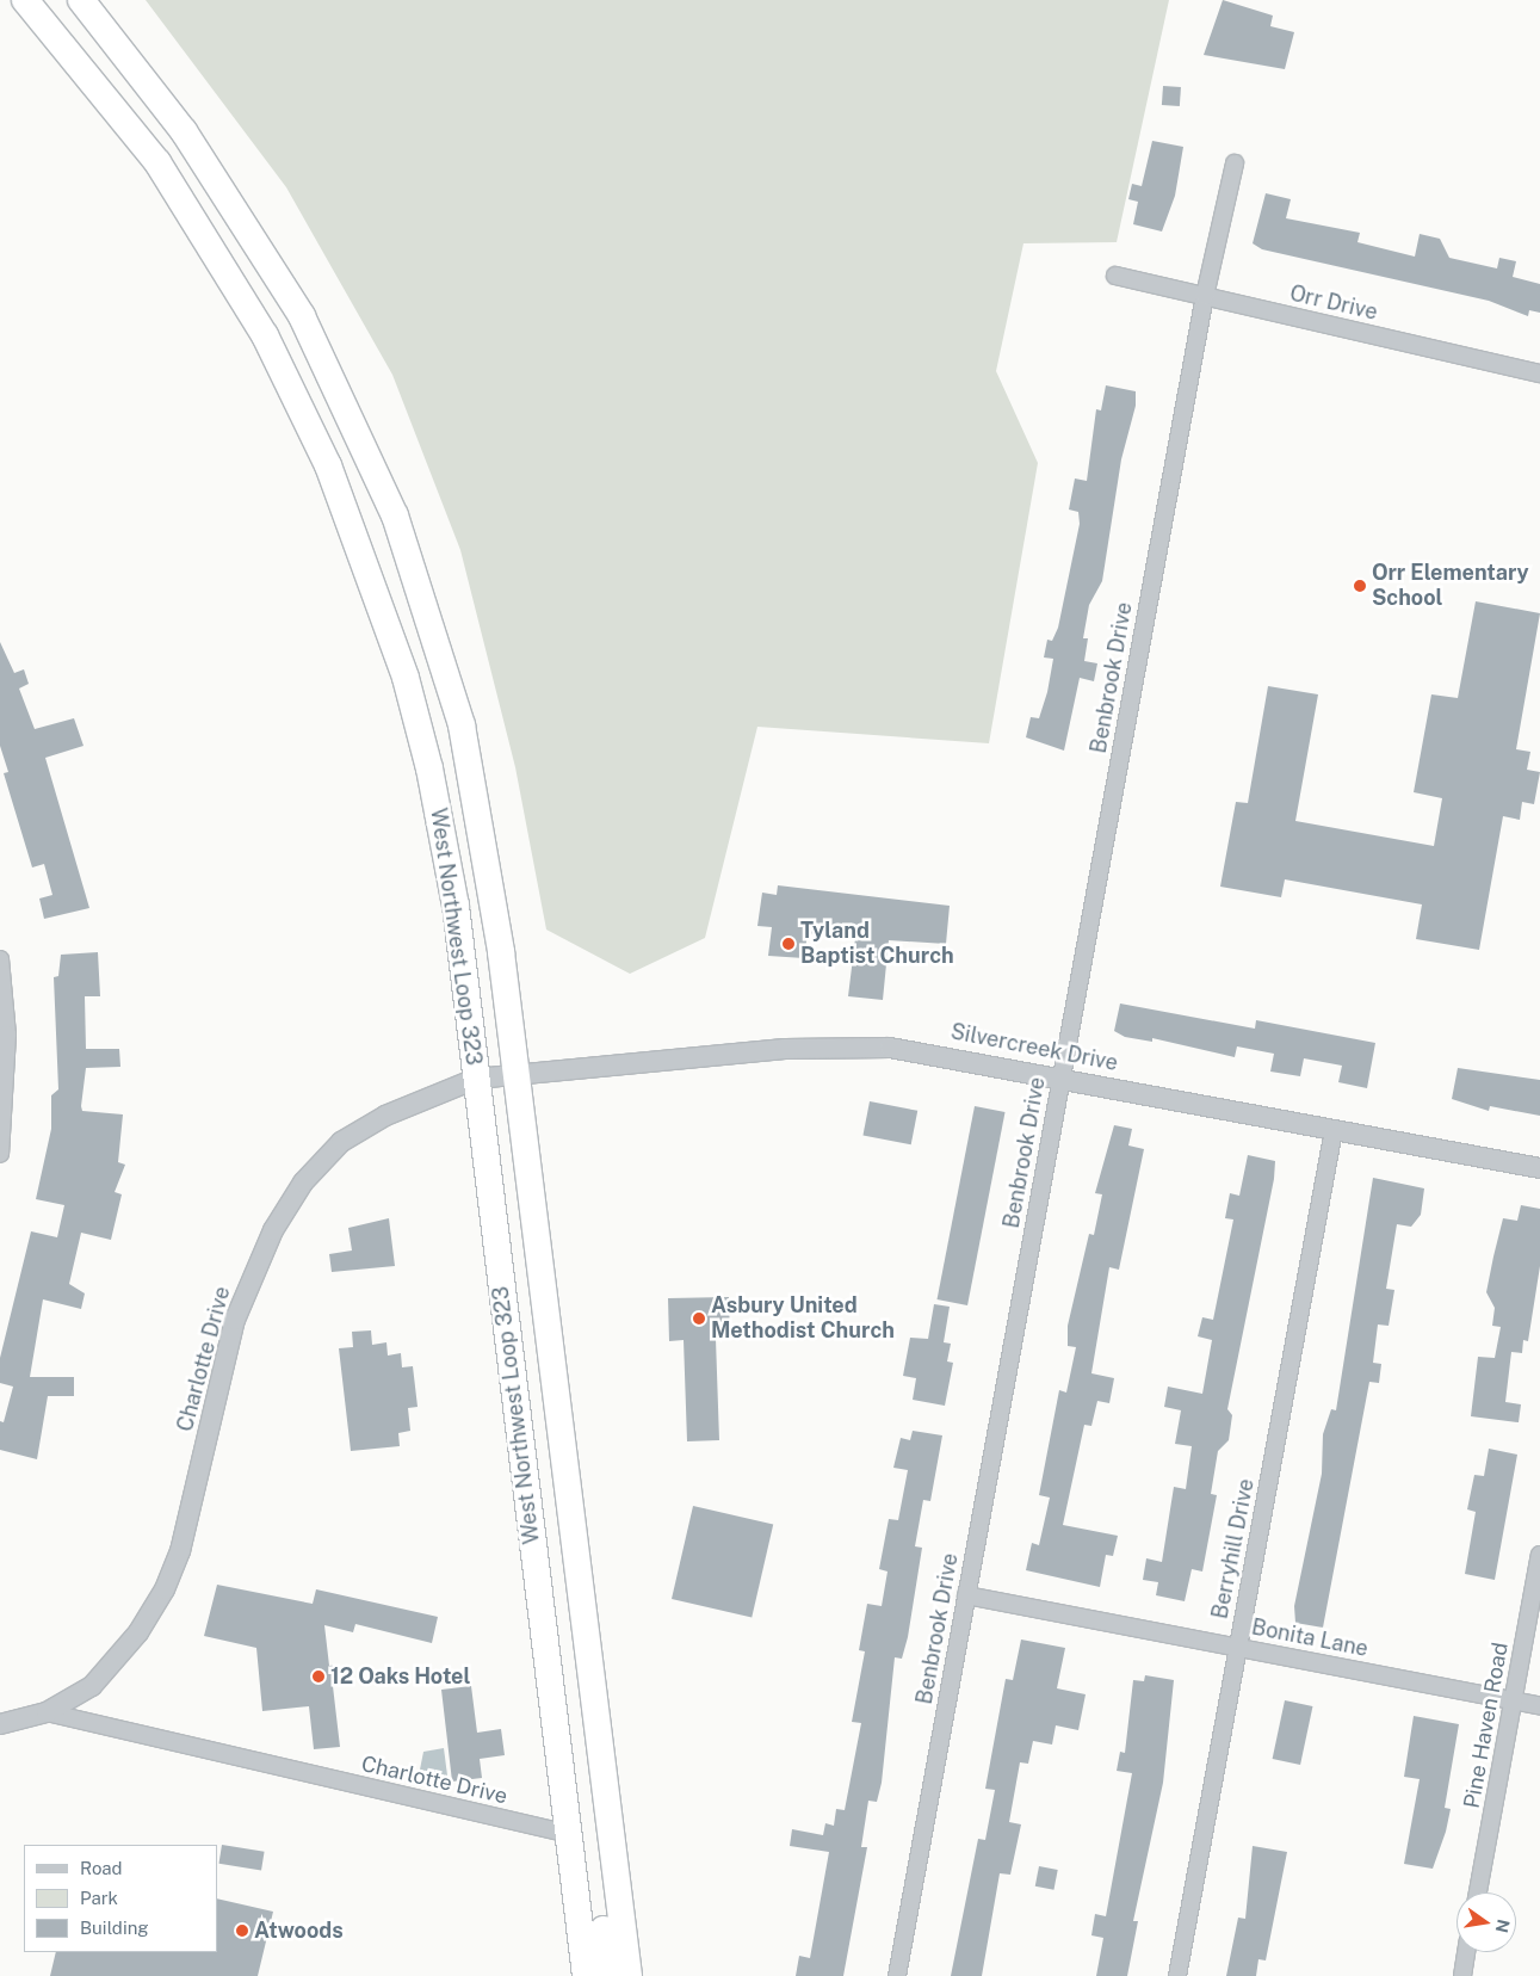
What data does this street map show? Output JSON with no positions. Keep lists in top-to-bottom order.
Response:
{
  "streets": {
    "highway": ["West Northwest Loop 323"],
    "street": [
      "Orr Drive",
      "Benbrook Drive",
      "Silvercreek Drive",
      "Charlotte Drive",
      "Berryhill Drive",
      "Bonita Lane",
      "Pine Haven Road"
    ]
  },
  "crossings": [
    ["Orr Drive", "Benbrook Drive"],
    ["Benbrook Drive", "Silvercreek Drive"],
    ["Benbrook Drive", "Bonita Lane"],
    ["West Northwest Loop 323", "Silvercreek Drive"],
    ["West Northwest Loop 323", "Charlotte Drive"],
    ["Silvercreek Drive", "Charlotte Drive"],
    ["Silvercreek Drive", "Berryhill Drive"],
    ["Berryhill Drive", "Bonita Lane"],
    ["Bonita Lane", "Pine Haven Road"]
  ],
  "places": [
    "Orr Elementary School",
    "Tyland Baptist Church",
    "Asbury United Methodist Church",
    "12 Oaks Hotel",
    "Atwoods"
  ],
  "legend": ["Road", "Park", "Building"],
  "north": "right"
}
